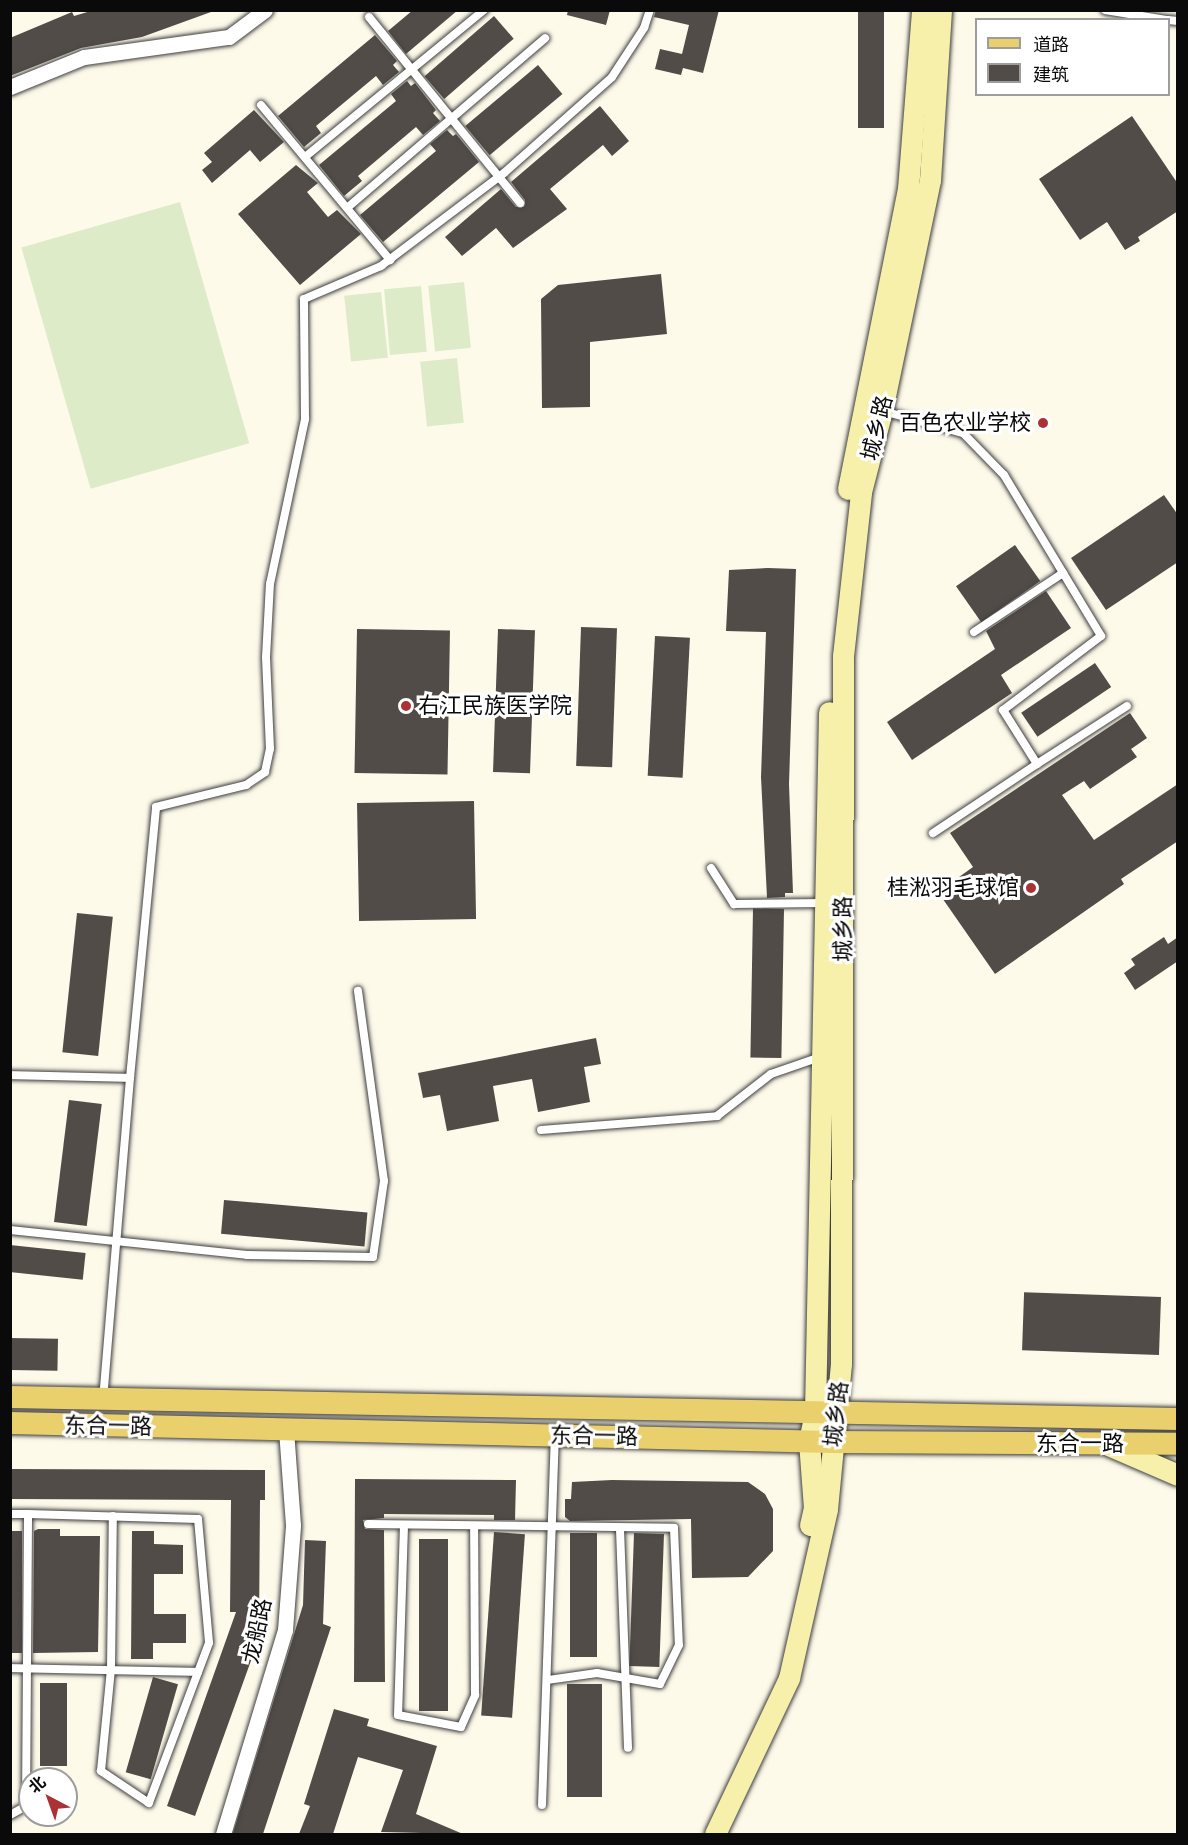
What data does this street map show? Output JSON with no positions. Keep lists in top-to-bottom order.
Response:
{
  "streets": {
    "main road": ["城乡路", "东合一路"],
    "street": ["龙船路"]
  },
  "crossings": [
    ["城乡路", "东合一路"],
    ["东合一路", "龙船路"]
  ],
  "places": ["百色农业学校", "右江民族医学院", "桂淞羽毛球馆"],
  "legend": ["道路", "建筑"],
  "north": "top left"
}
